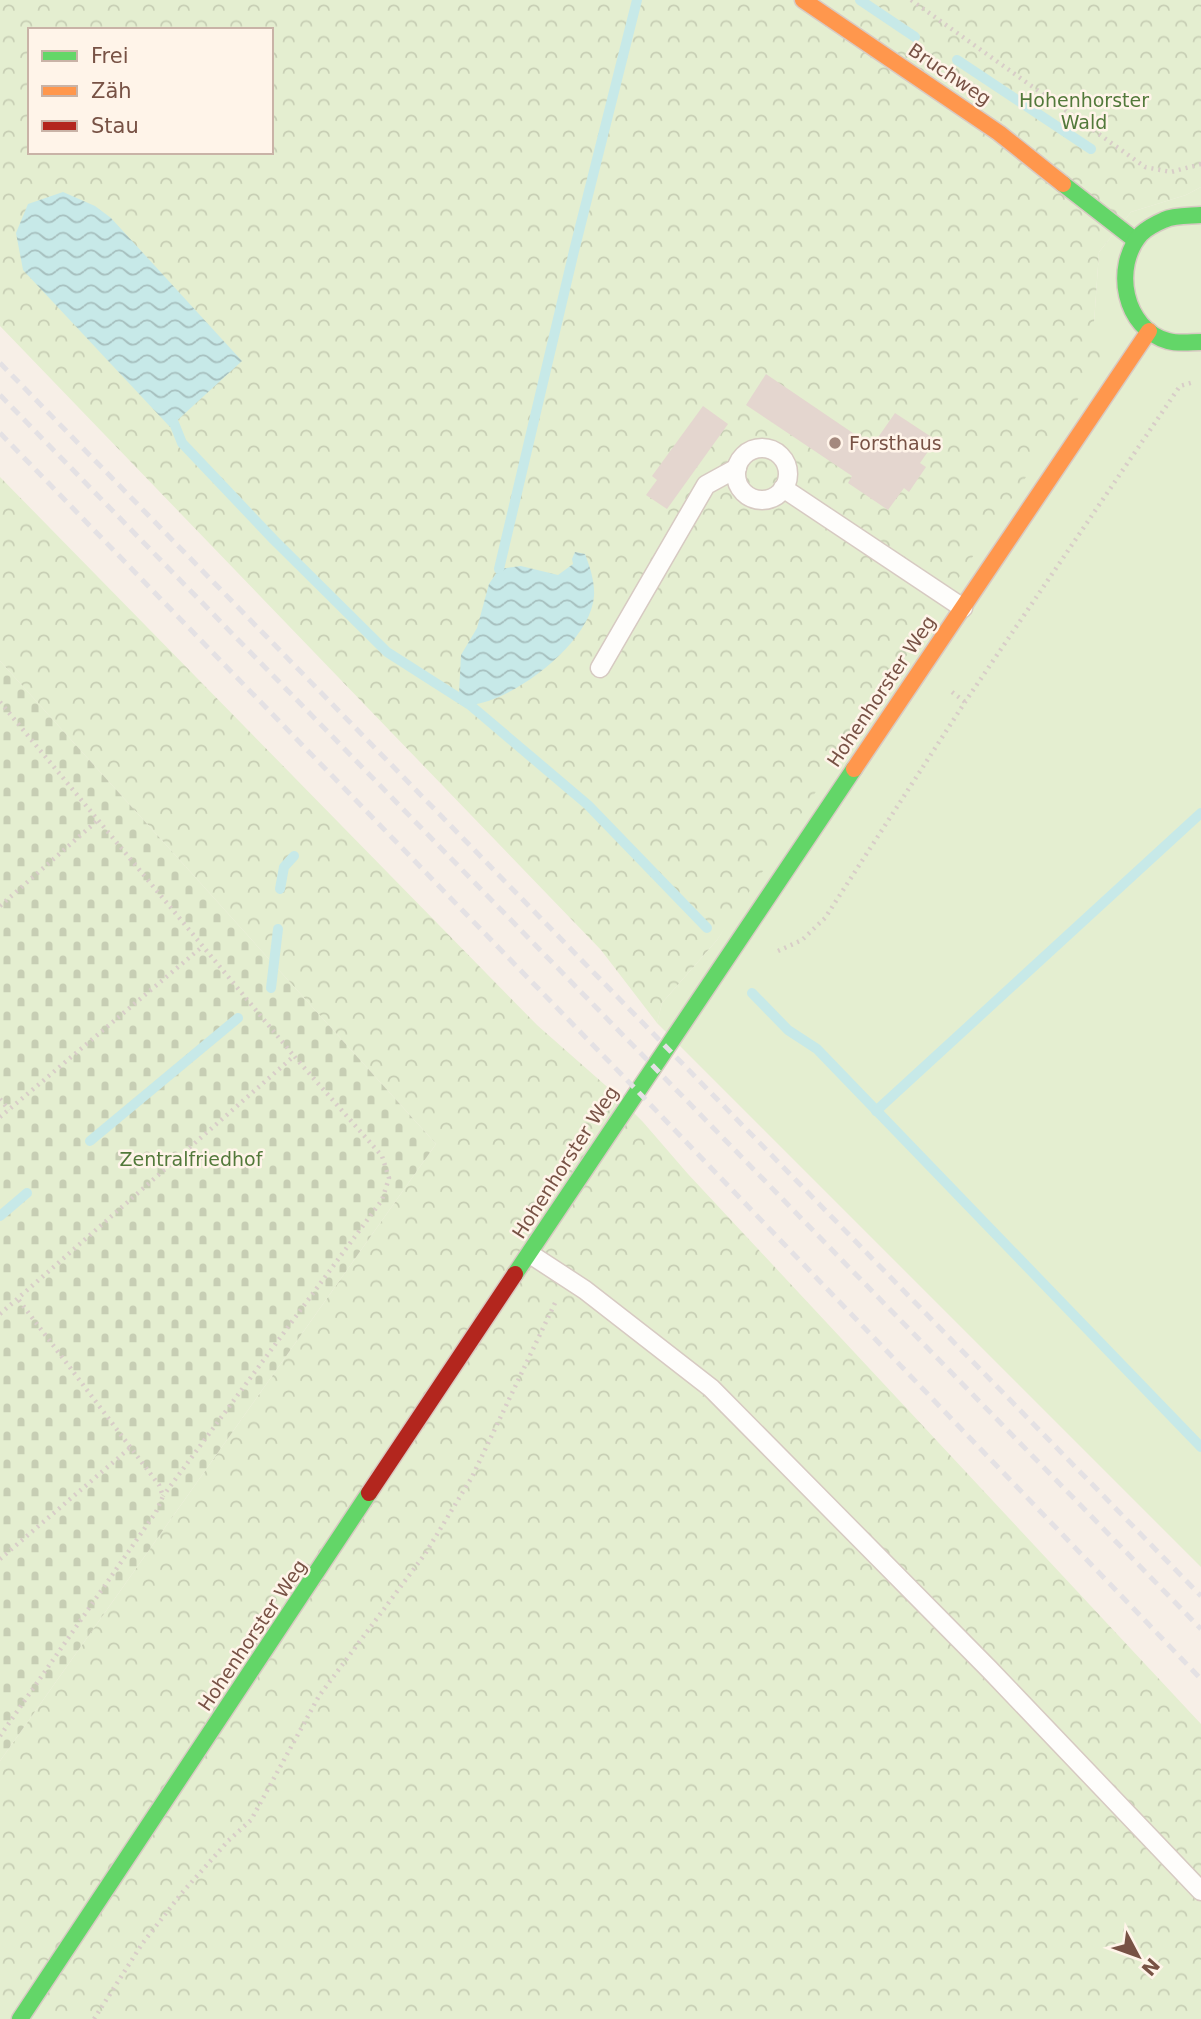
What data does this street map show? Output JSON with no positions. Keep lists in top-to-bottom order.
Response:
{
  "streets": {
    "street": ["Bruchweg", "Hohenhorster Weg"]
  },
  "parks": ["Hohenhorster Wald", "Zentralfriedhof"],
  "places": ["Forsthaus"],
  "legend": ["Frei", "Zäh", "Stau"],
  "north": "bottom right"
}
